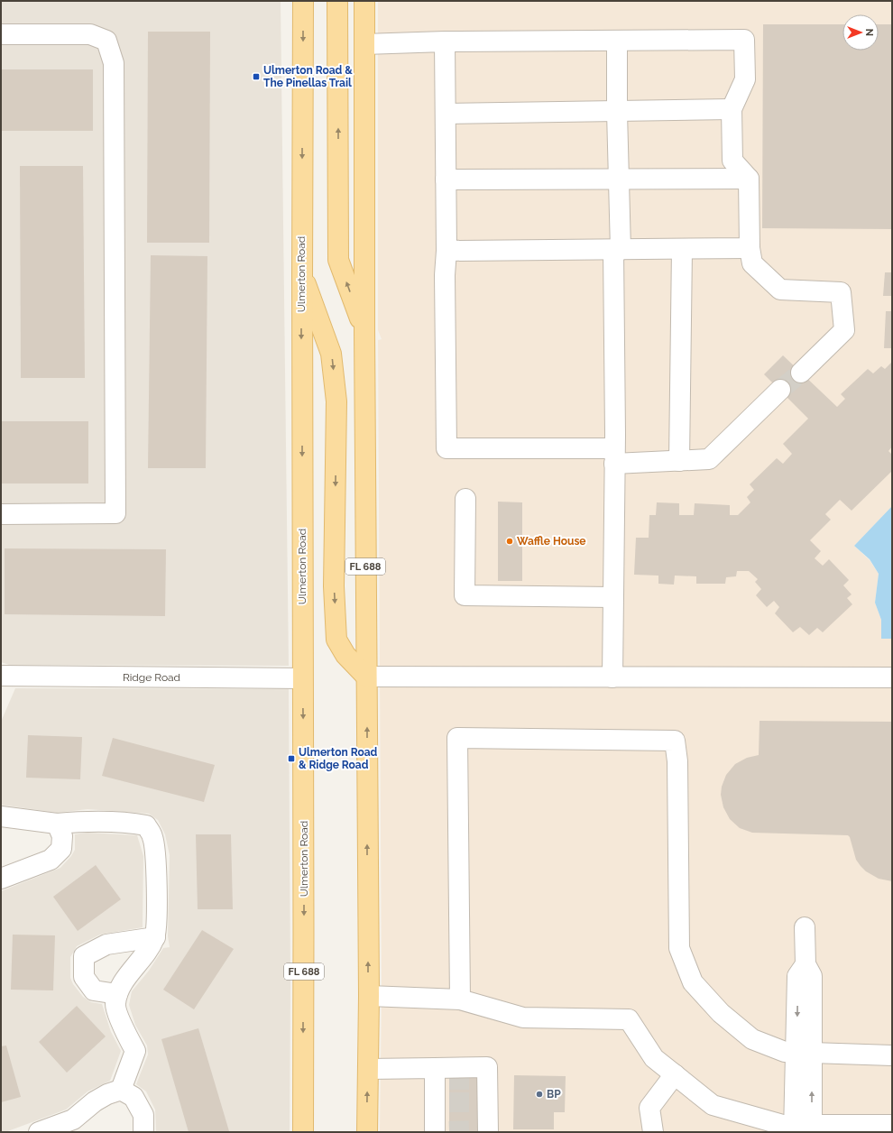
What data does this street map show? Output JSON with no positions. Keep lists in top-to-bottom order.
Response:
{
  "streets": {
    "main road": ["Ulmerton Road", "FL 688"],
    "street": ["Ridge Road"]
  },
  "crossings": [
    ["Ulmerton Road", "Ridge Road"]
  ],
  "places": {
    "transit": ["Ulmerton Road & The Pinellas Trail", "Ulmerton Road & Ridge Road"],
    "other": ["Waffle House", "BP"]
  },
  "north": "right"
}
